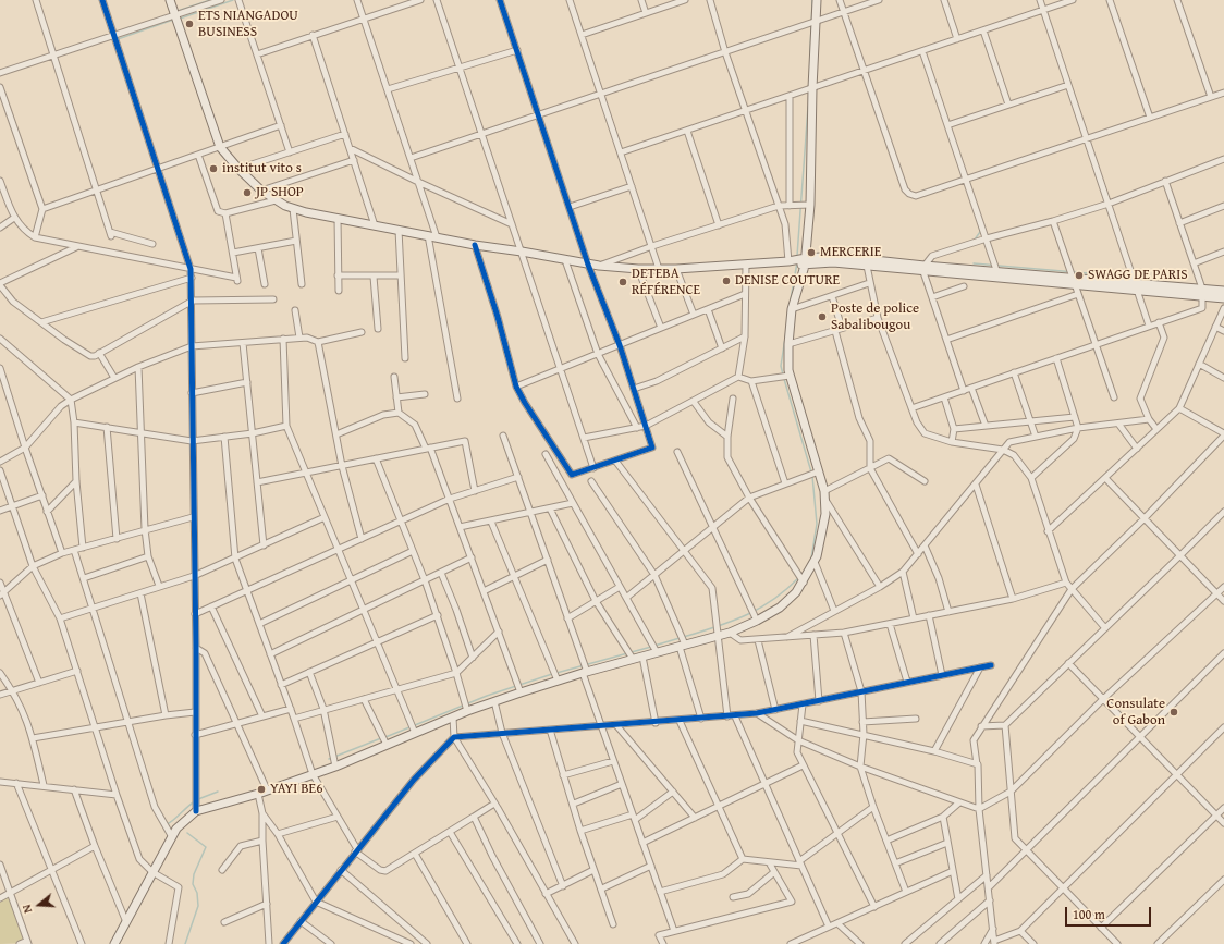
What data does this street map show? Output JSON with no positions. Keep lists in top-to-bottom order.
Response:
{
  "places": [
    "ETS NIANGADOU BUSINESS",
    "institut vito s",
    "JP SHOP",
    "MERCERIE",
    "SWAGG DE PARIS",
    "DENISE COUTURE",
    "DETEBA RÉFÉRENCE",
    "Poste de police Sabalibougou",
    "Consulate of Gabon",
    "YAYI BE6"
  ],
  "scale_bar": "100 m",
  "north": "left"
}
